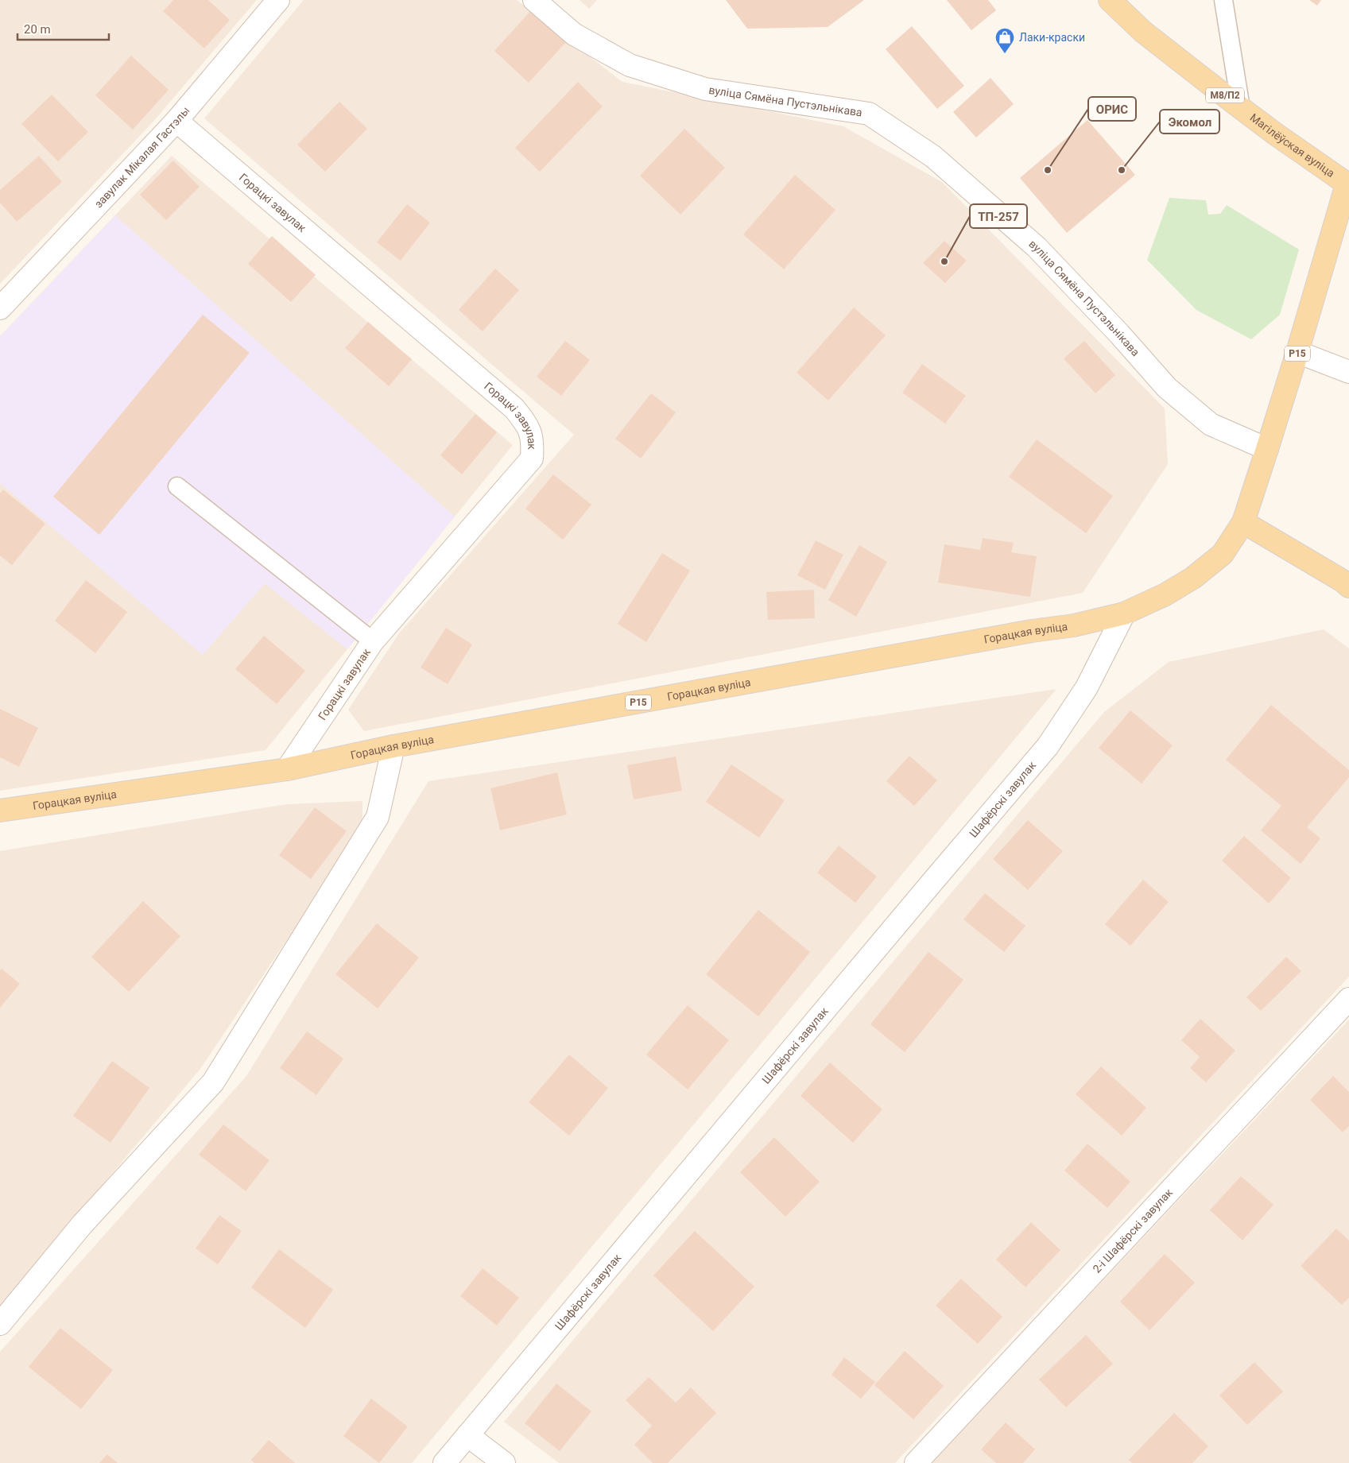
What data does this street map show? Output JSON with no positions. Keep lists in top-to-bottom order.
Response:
{
  "streets": {
    "main road": [
      "М8/П2",
      "Магілёўская вуліца",
      "Р15",
      "Горацкая вуліца"
    ],
    "street": [
      "вуліца Сямёна Пустэльнікава",
      "завулак Мікалая Гастэлы",
      "Горацкі завулак",
      "Шафёрскі завулак",
      "2-і Шафёрскі завулак"
    ]
  },
  "crossings": [
    ["вуліца Сямёна Пустэльнікава", "Р15"],
    ["Магілёўская вуліца", "Р15"],
    ["завулак Мікалая Гастэлы", "Горацкі завулак"],
    ["Горацкі завулак", "Горацкая вуліца"],
    ["Р15", "Горацкая вуліца"],
    ["Горацкая вуліца", "Шафёрскі завулак"]
  ],
  "places": {
    "shop": ["Лаки-краски"],
    "other": ["ОРИС", "Экомол", "ТП-257"]
  },
  "scale_bar": "20 m"
}
